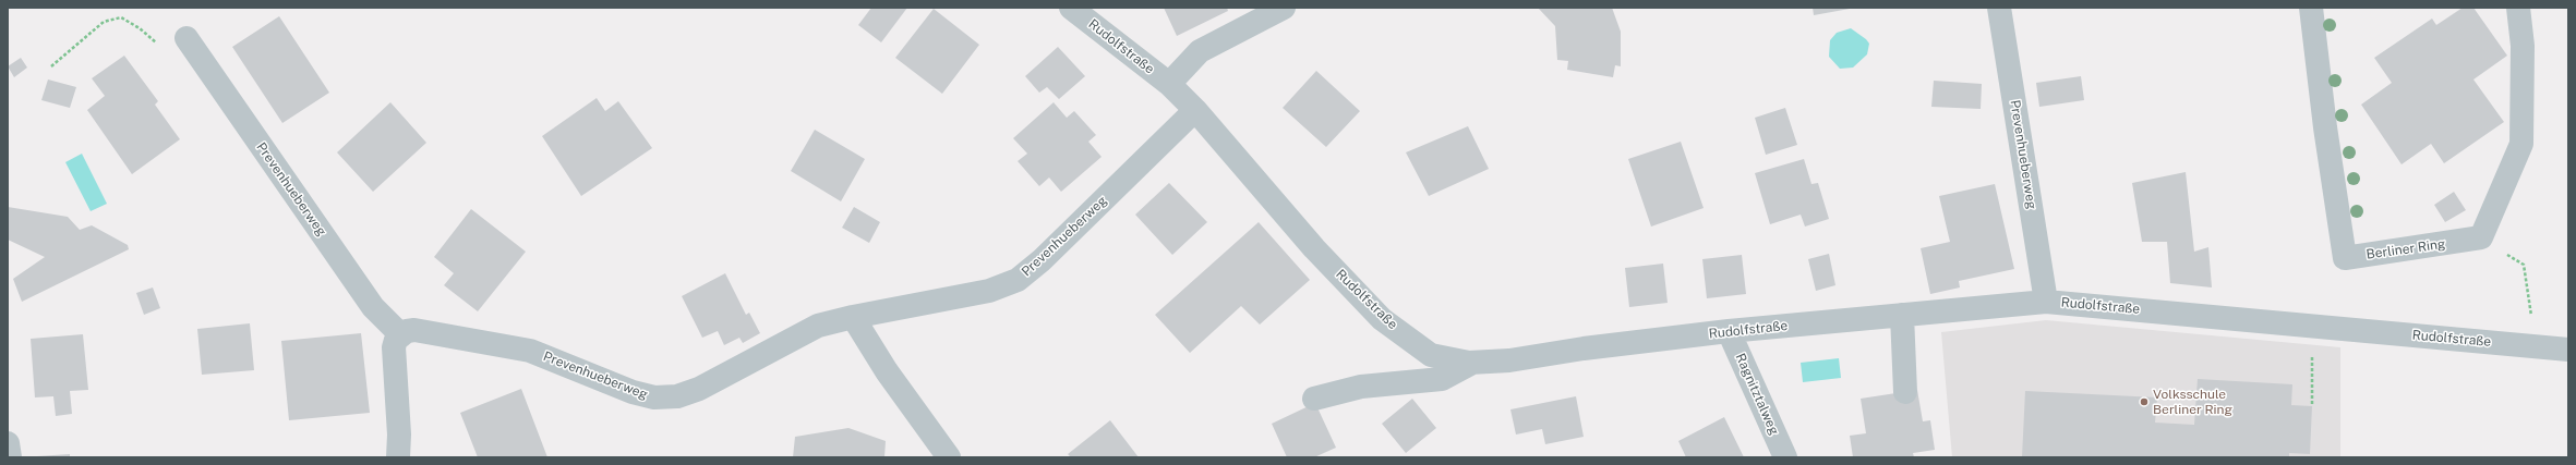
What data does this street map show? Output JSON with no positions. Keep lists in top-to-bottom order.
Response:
{
  "streets": {
    "street": [
      "Rudolfstraße",
      "Prevenhueberweg",
      "Berliner Ring",
      "Ragnitztalweg"
    ]
  },
  "crossings": [
    ["Rudolfstraße", "Prevenhueberweg"],
    ["Rudolfstraße", "Ragnitztalweg"]
  ],
  "places": ["Volksschule Berliner Ring"]
}
